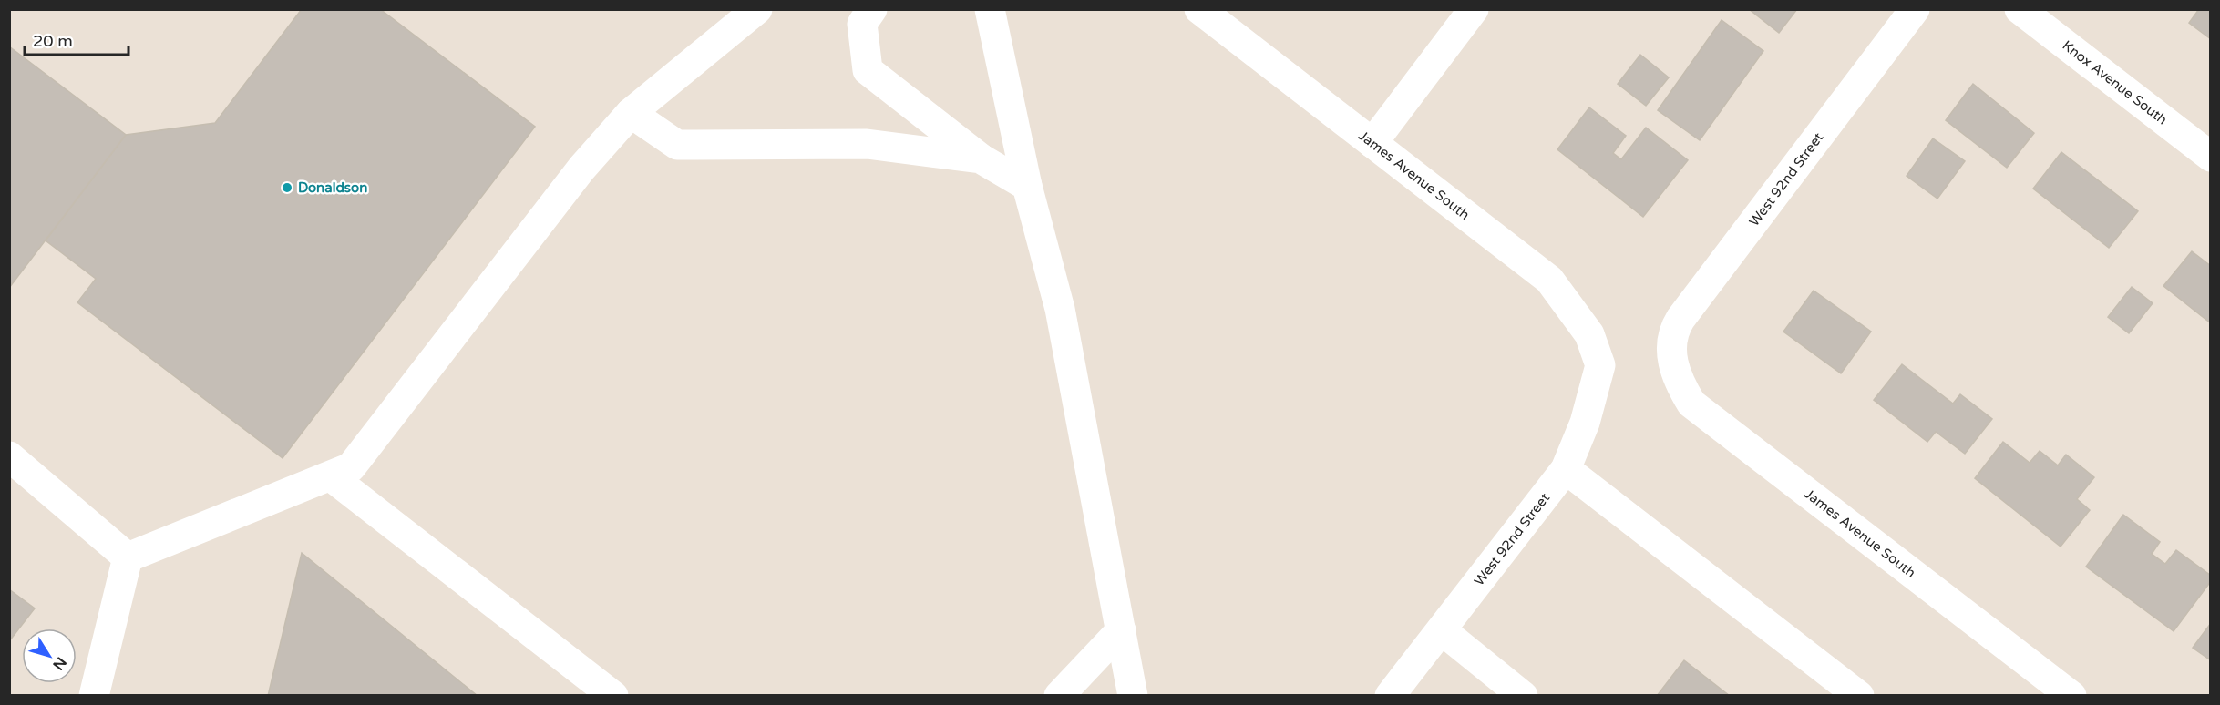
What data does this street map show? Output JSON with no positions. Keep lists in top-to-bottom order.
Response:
{
  "streets": {
    "street": ["Knox Avenue South", "James Avenue South", "West 92nd Street"]
  },
  "crossings": [
    ["James Avenue South", "West 92nd Street"]
  ],
  "places": ["Donaldson"],
  "scale_bar": "20 m",
  "north": "bottom right"
}
